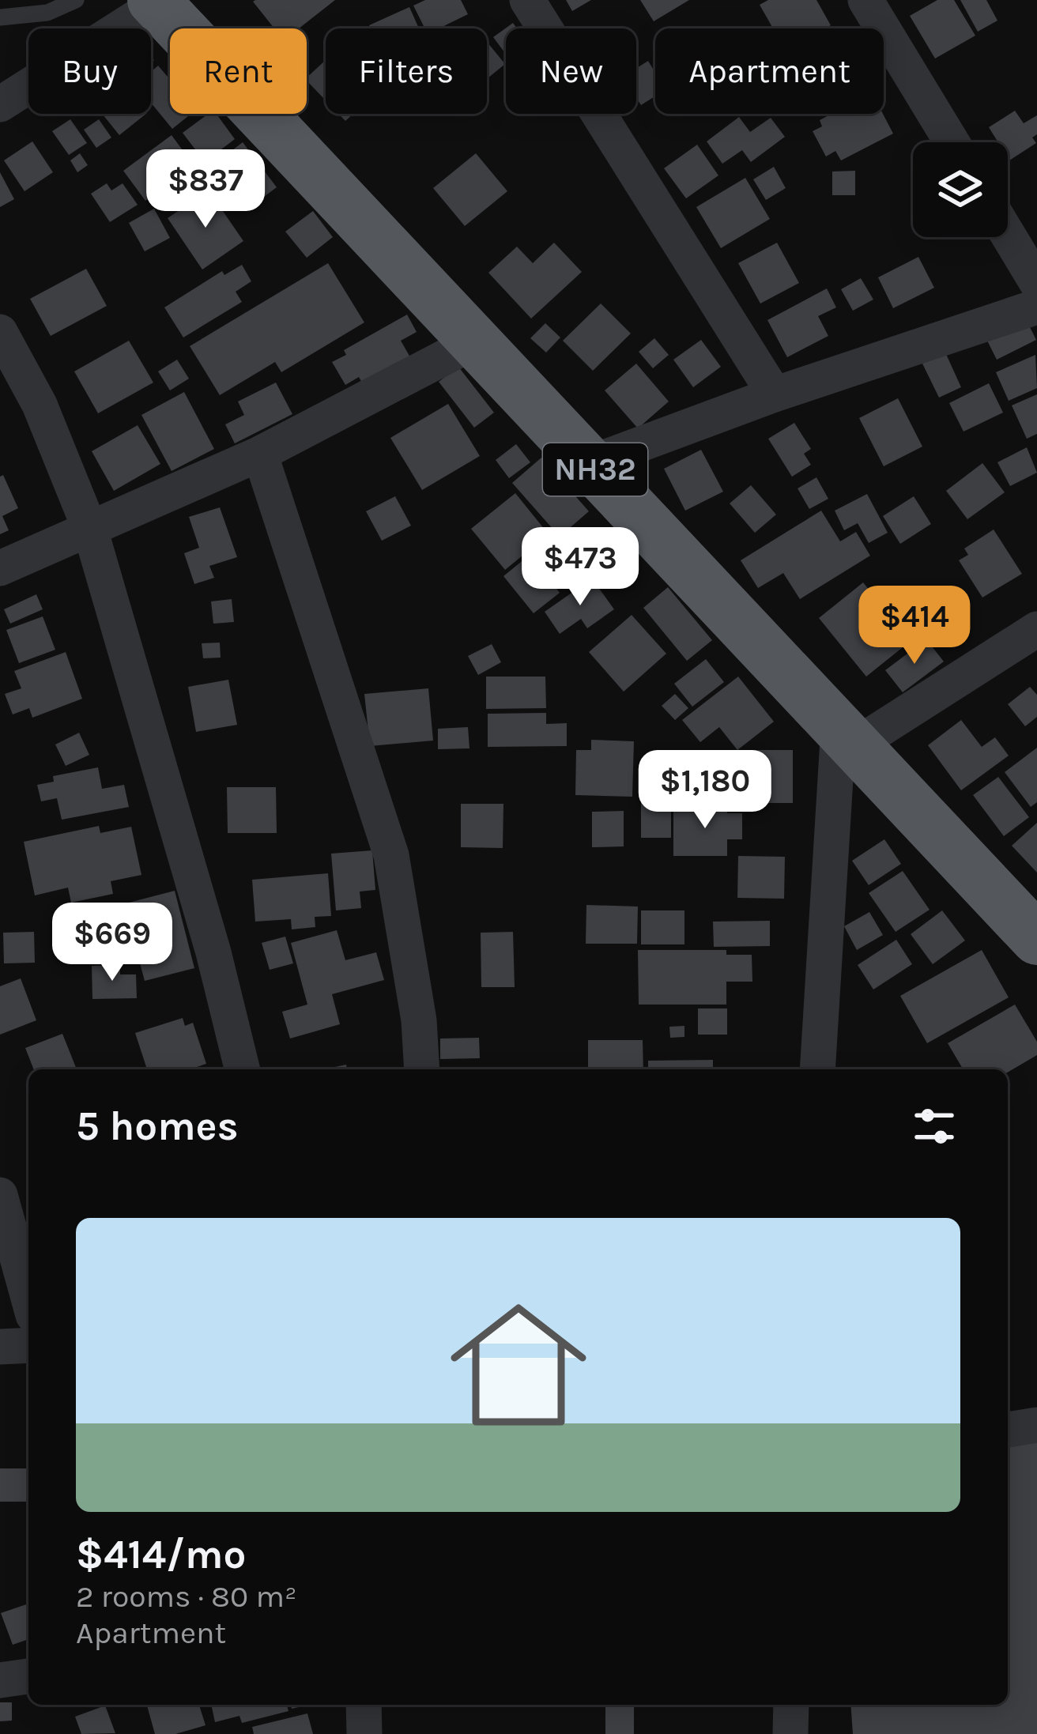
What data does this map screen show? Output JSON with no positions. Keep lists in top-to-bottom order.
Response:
{
  "streets": {
    "highway": ["NH32"]
  },
  "page": {
    "chip": [
      "Buy",
      "Rent",
      "Filters",
      "New",
      "Apartment"
    ],
    "price": [
      "$837",
      "$473",
      "$414",
      "$1,180",
      "$669"
    ],
    "heading": "5 homes",
    "list": [
      {
        "name": "$414/mo",
        "note": "2 rooms · 80 m² · Apartment"
      }
    ]
  }
}
